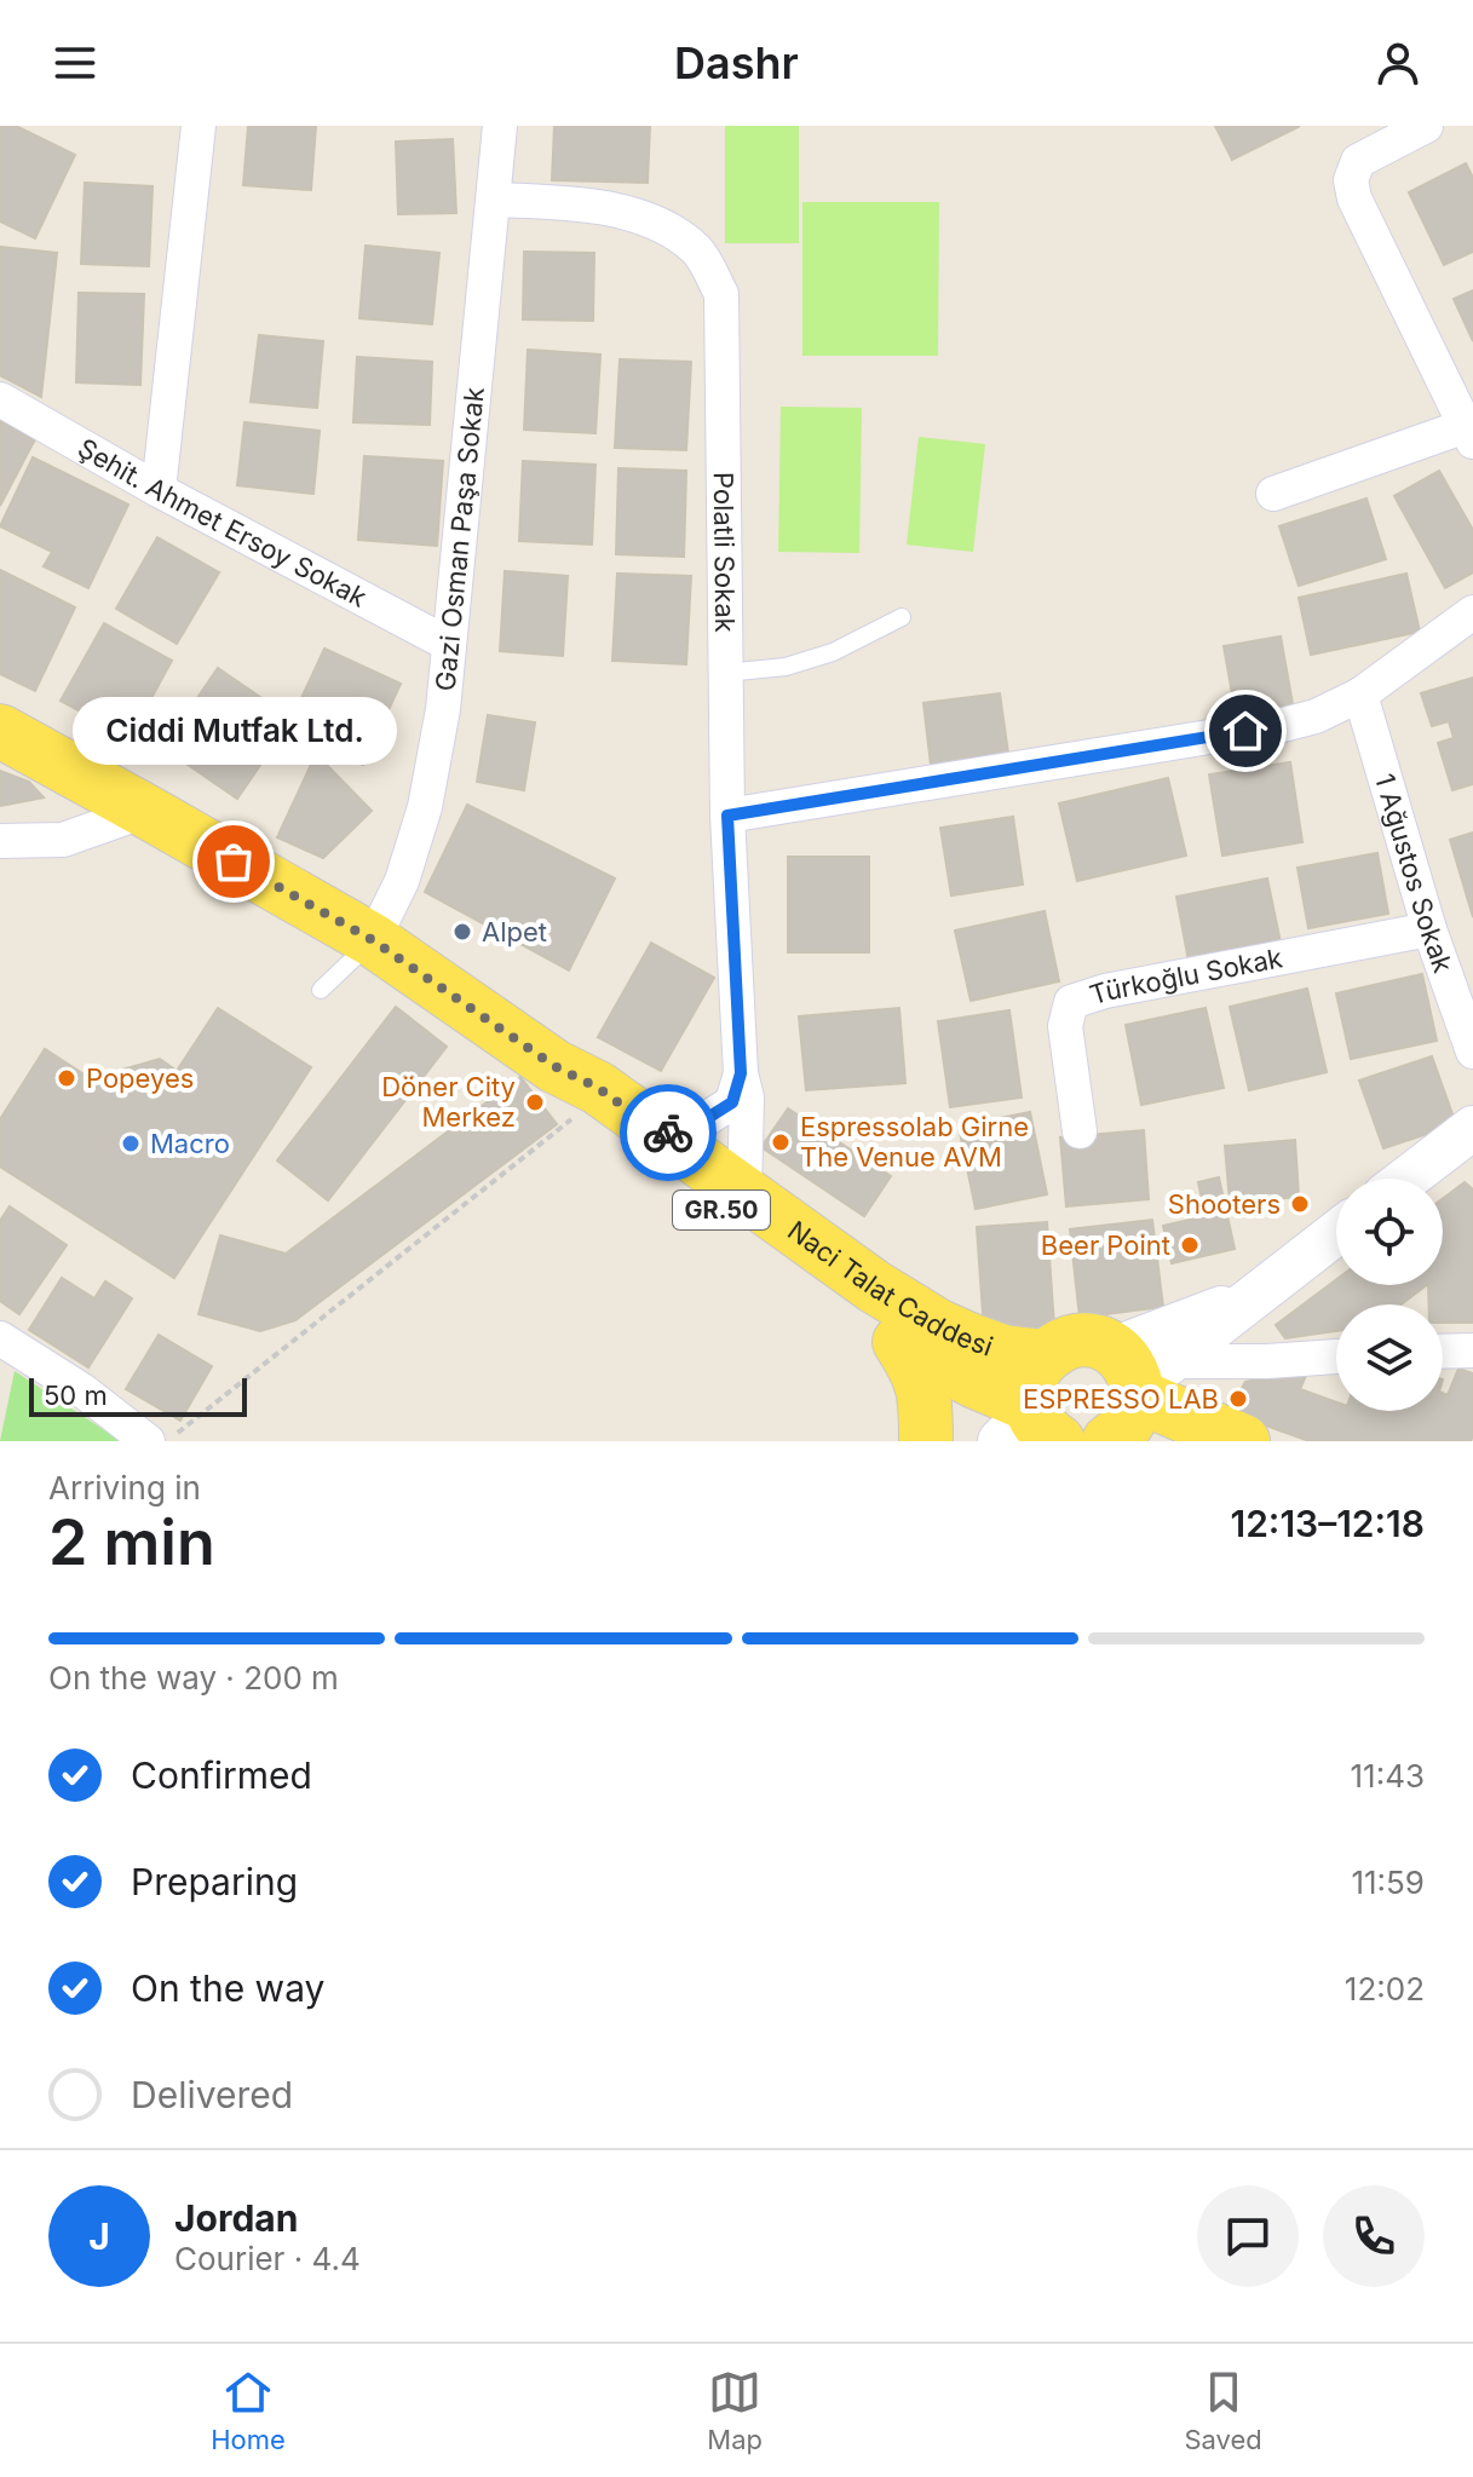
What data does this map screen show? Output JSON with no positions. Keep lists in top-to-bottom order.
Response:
{
  "streets": {
    "main road": ["GR.50", "Naci Talat Caddesi"],
    "street": [
      "Şehit. Ahmet Ersoy Sokak",
      "Gazi Osman Paşa Sokak",
      "Polatli Sokak",
      "1 Ağustos Sokak",
      "Türkoğlu Sokak"
    ]
  },
  "crossings": [
    ["Şehit. Ahmet Ersoy Sokak", "Gazi Osman Paşa Sokak"],
    ["Gazi Osman Paşa Sokak", "Polatli Sokak"],
    ["Gazi Osman Paşa Sokak", "Naci Talat Caddesi"],
    ["Polatli Sokak", "Naci Talat Caddesi"],
    ["1 Ağustos Sokak", "Türkoğlu Sokak"],
    ["GR.50", "Naci Talat Caddesi"]
  ],
  "places": [
    "Ciddi Mutfak Ltd.",
    "Alpet",
    "Popeyes",
    "Döner City Merkez",
    "Espressolab Girne The Venue AVM",
    "Macro",
    "Shooters",
    "Beer Point",
    "ESPRESSO LAB"
  ],
  "scale_bar": "50 m",
  "page": {
    "header": "Dashr",
    "bubble": "Ciddi Mutfak Ltd.",
    "scale": "50 m",
    "heading": ["2 min", "Arriving in", "12:13–12:18"],
    "panel": ["Jordan", "Courier · 4.4"],
    "bar": "On the way · 200 m",
    "list": [
      ["Confirmed", "11:43"],
      ["Preparing", "11:59"],
      ["On the way", "12:02"],
      "Delivered"
    ],
    "round": "J",
    "tabs": ["Home", "Map", "Saved"]
  }
}
